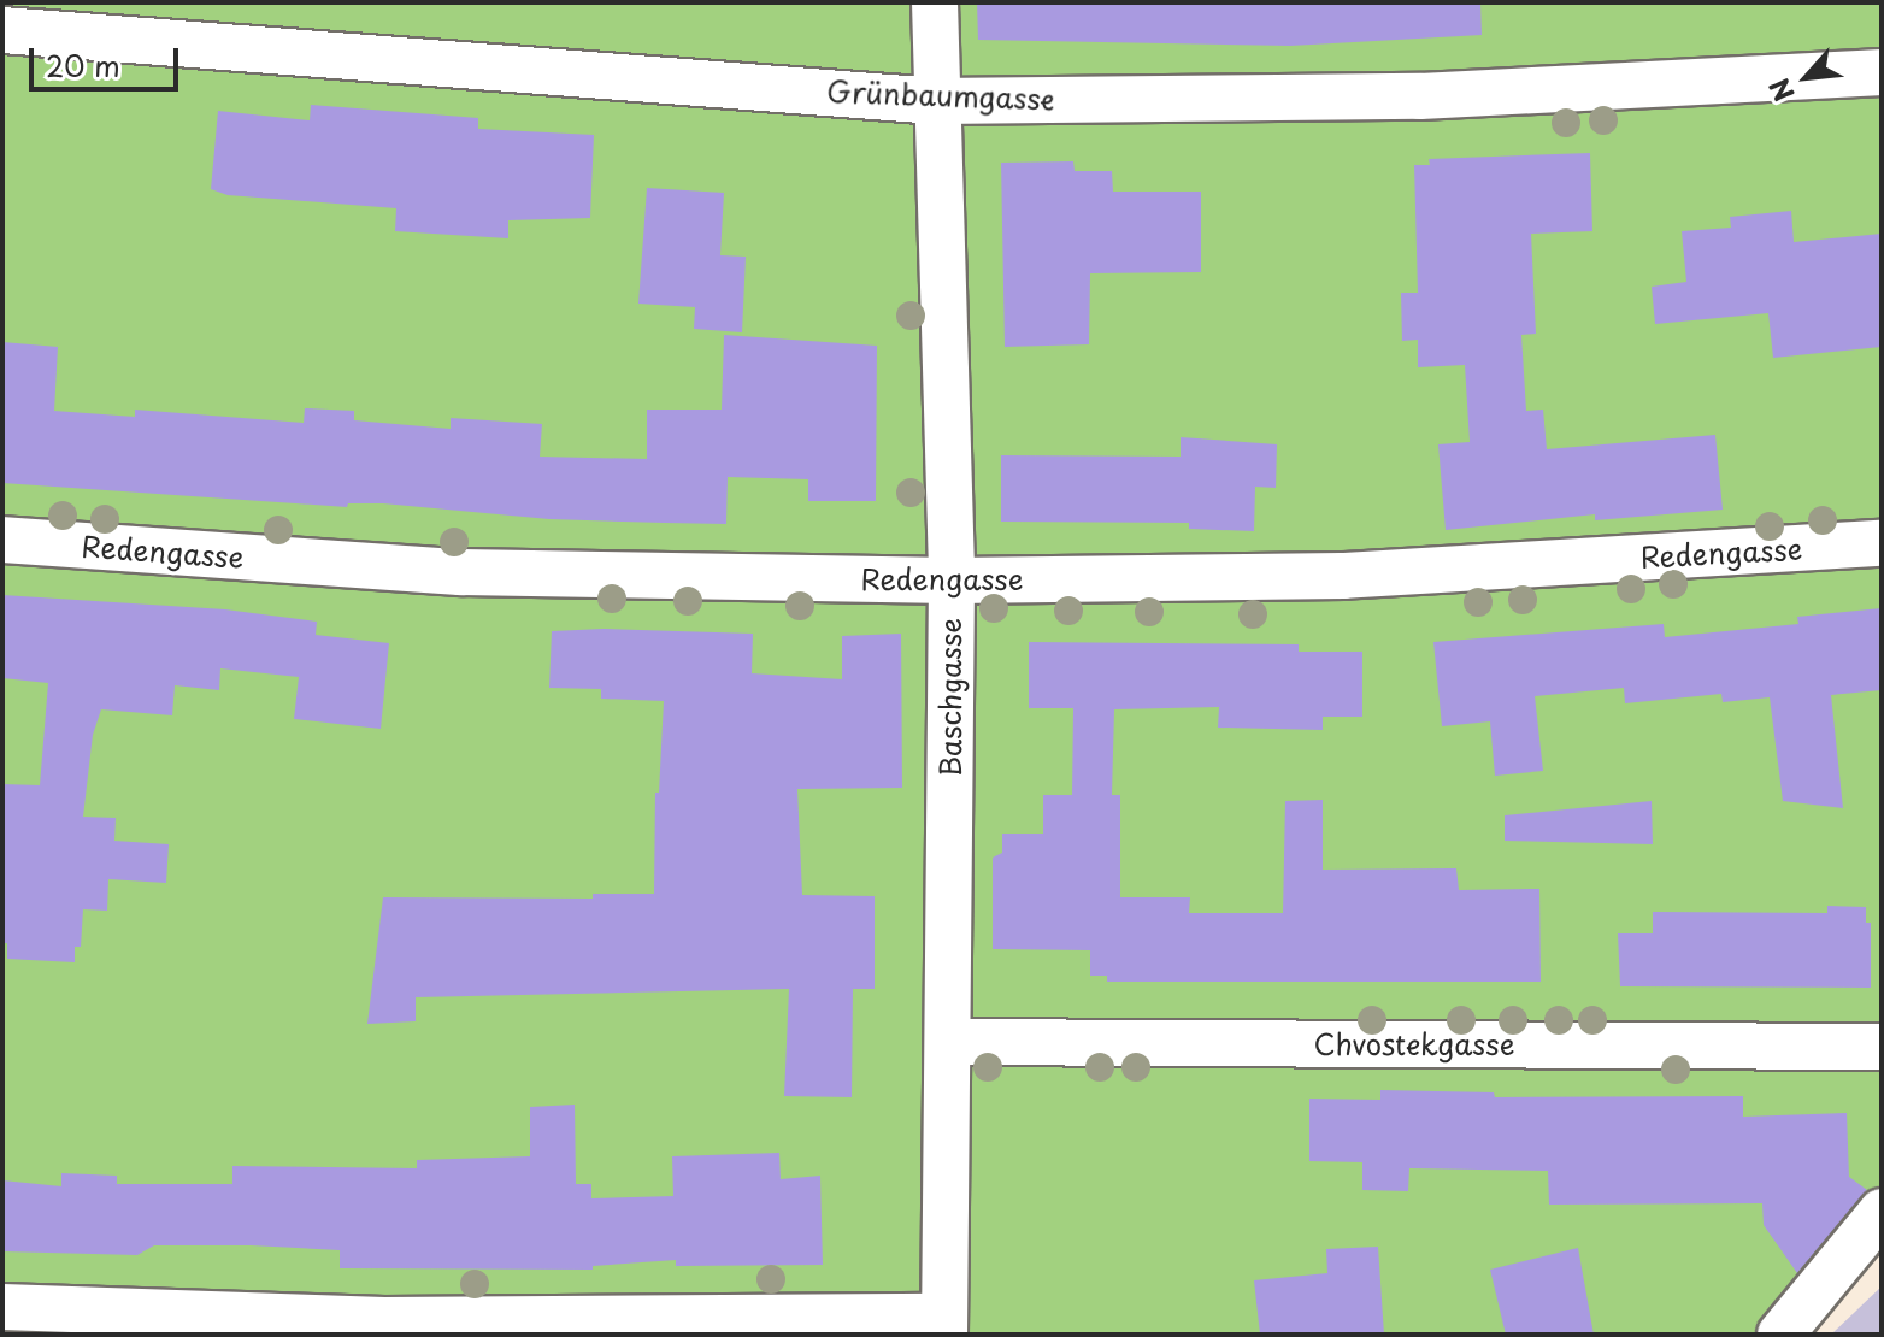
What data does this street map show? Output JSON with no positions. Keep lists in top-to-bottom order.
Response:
{
  "streets": {
    "street": [
      "Grünbaumgasse",
      "Redengasse",
      "Baschgasse",
      "Chvostekgasse"
    ]
  },
  "crossings": [
    ["Grünbaumgasse", "Baschgasse"],
    ["Redengasse", "Baschgasse"],
    ["Baschgasse", "Chvostekgasse"]
  ],
  "scale_bar": "20 m",
  "north": "bottom left"
}
